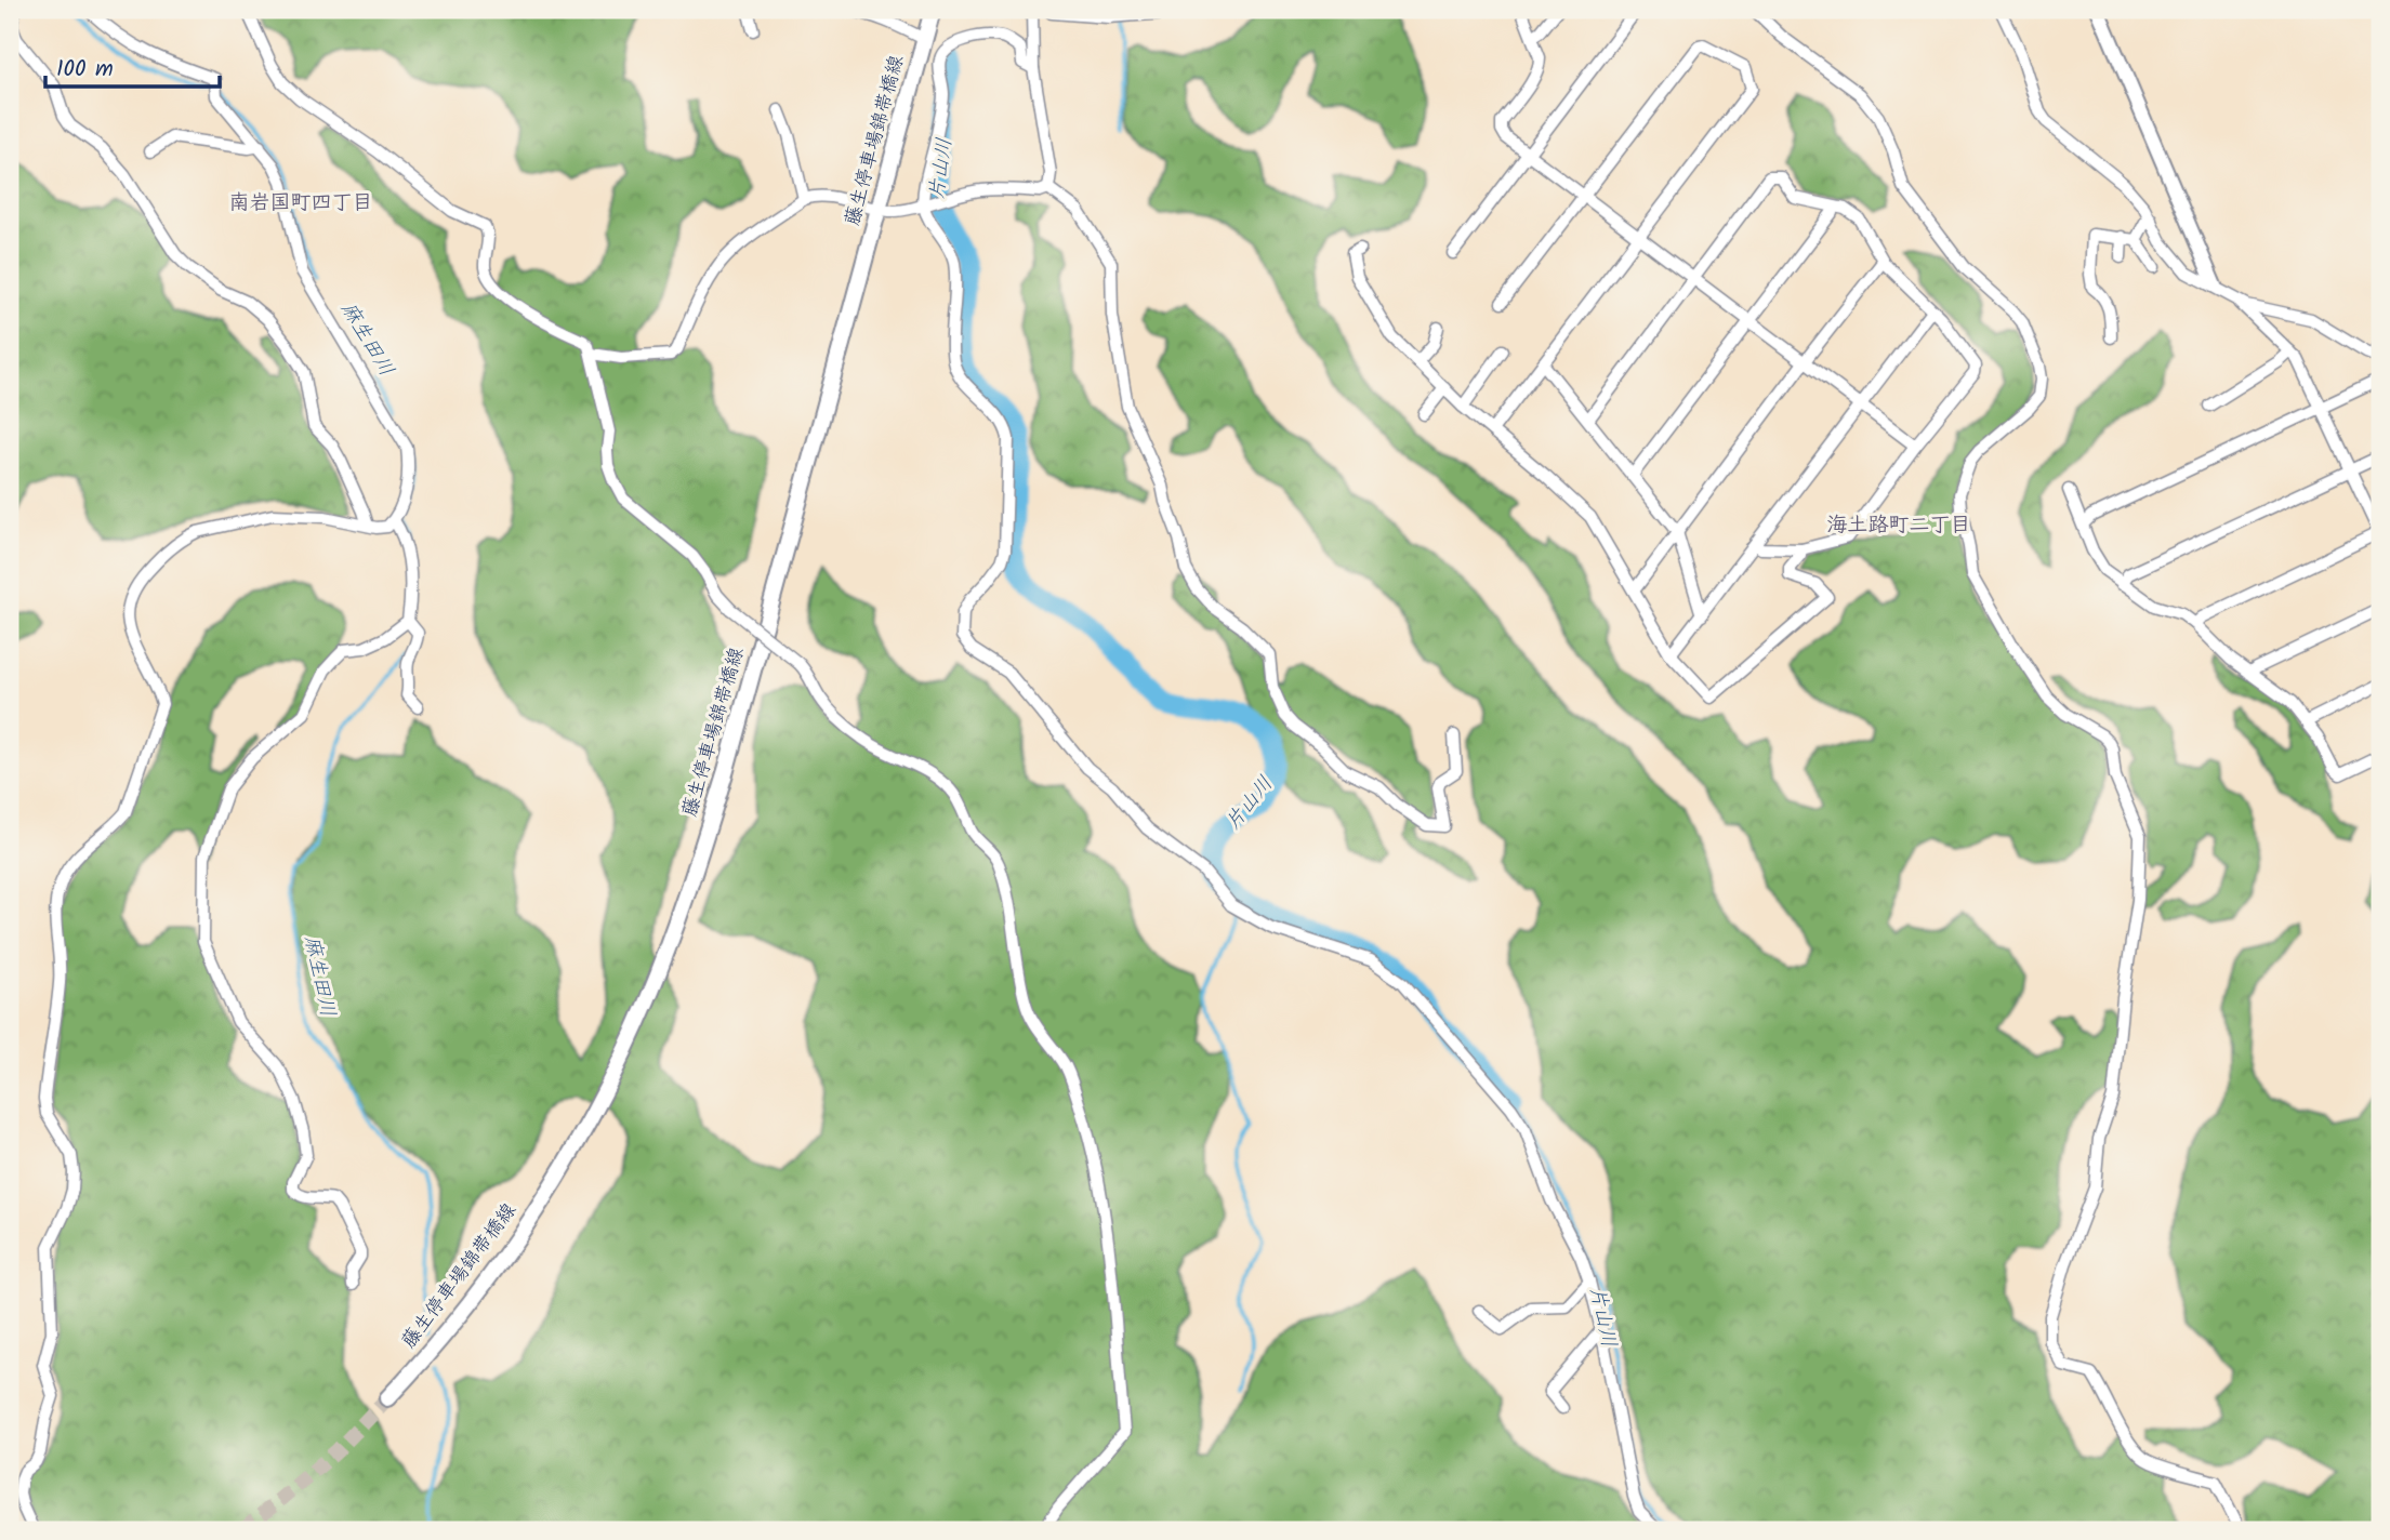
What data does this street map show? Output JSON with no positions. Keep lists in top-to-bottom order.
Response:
{
  "streets": {
    "main road": ["藤生停車場錦帯橋線"]
  },
  "districts": ["南岩国町四丁目", "海土路町二丁目"],
  "water": ["片山川", "麻生田川"],
  "scale_bar": "100 m"
}
